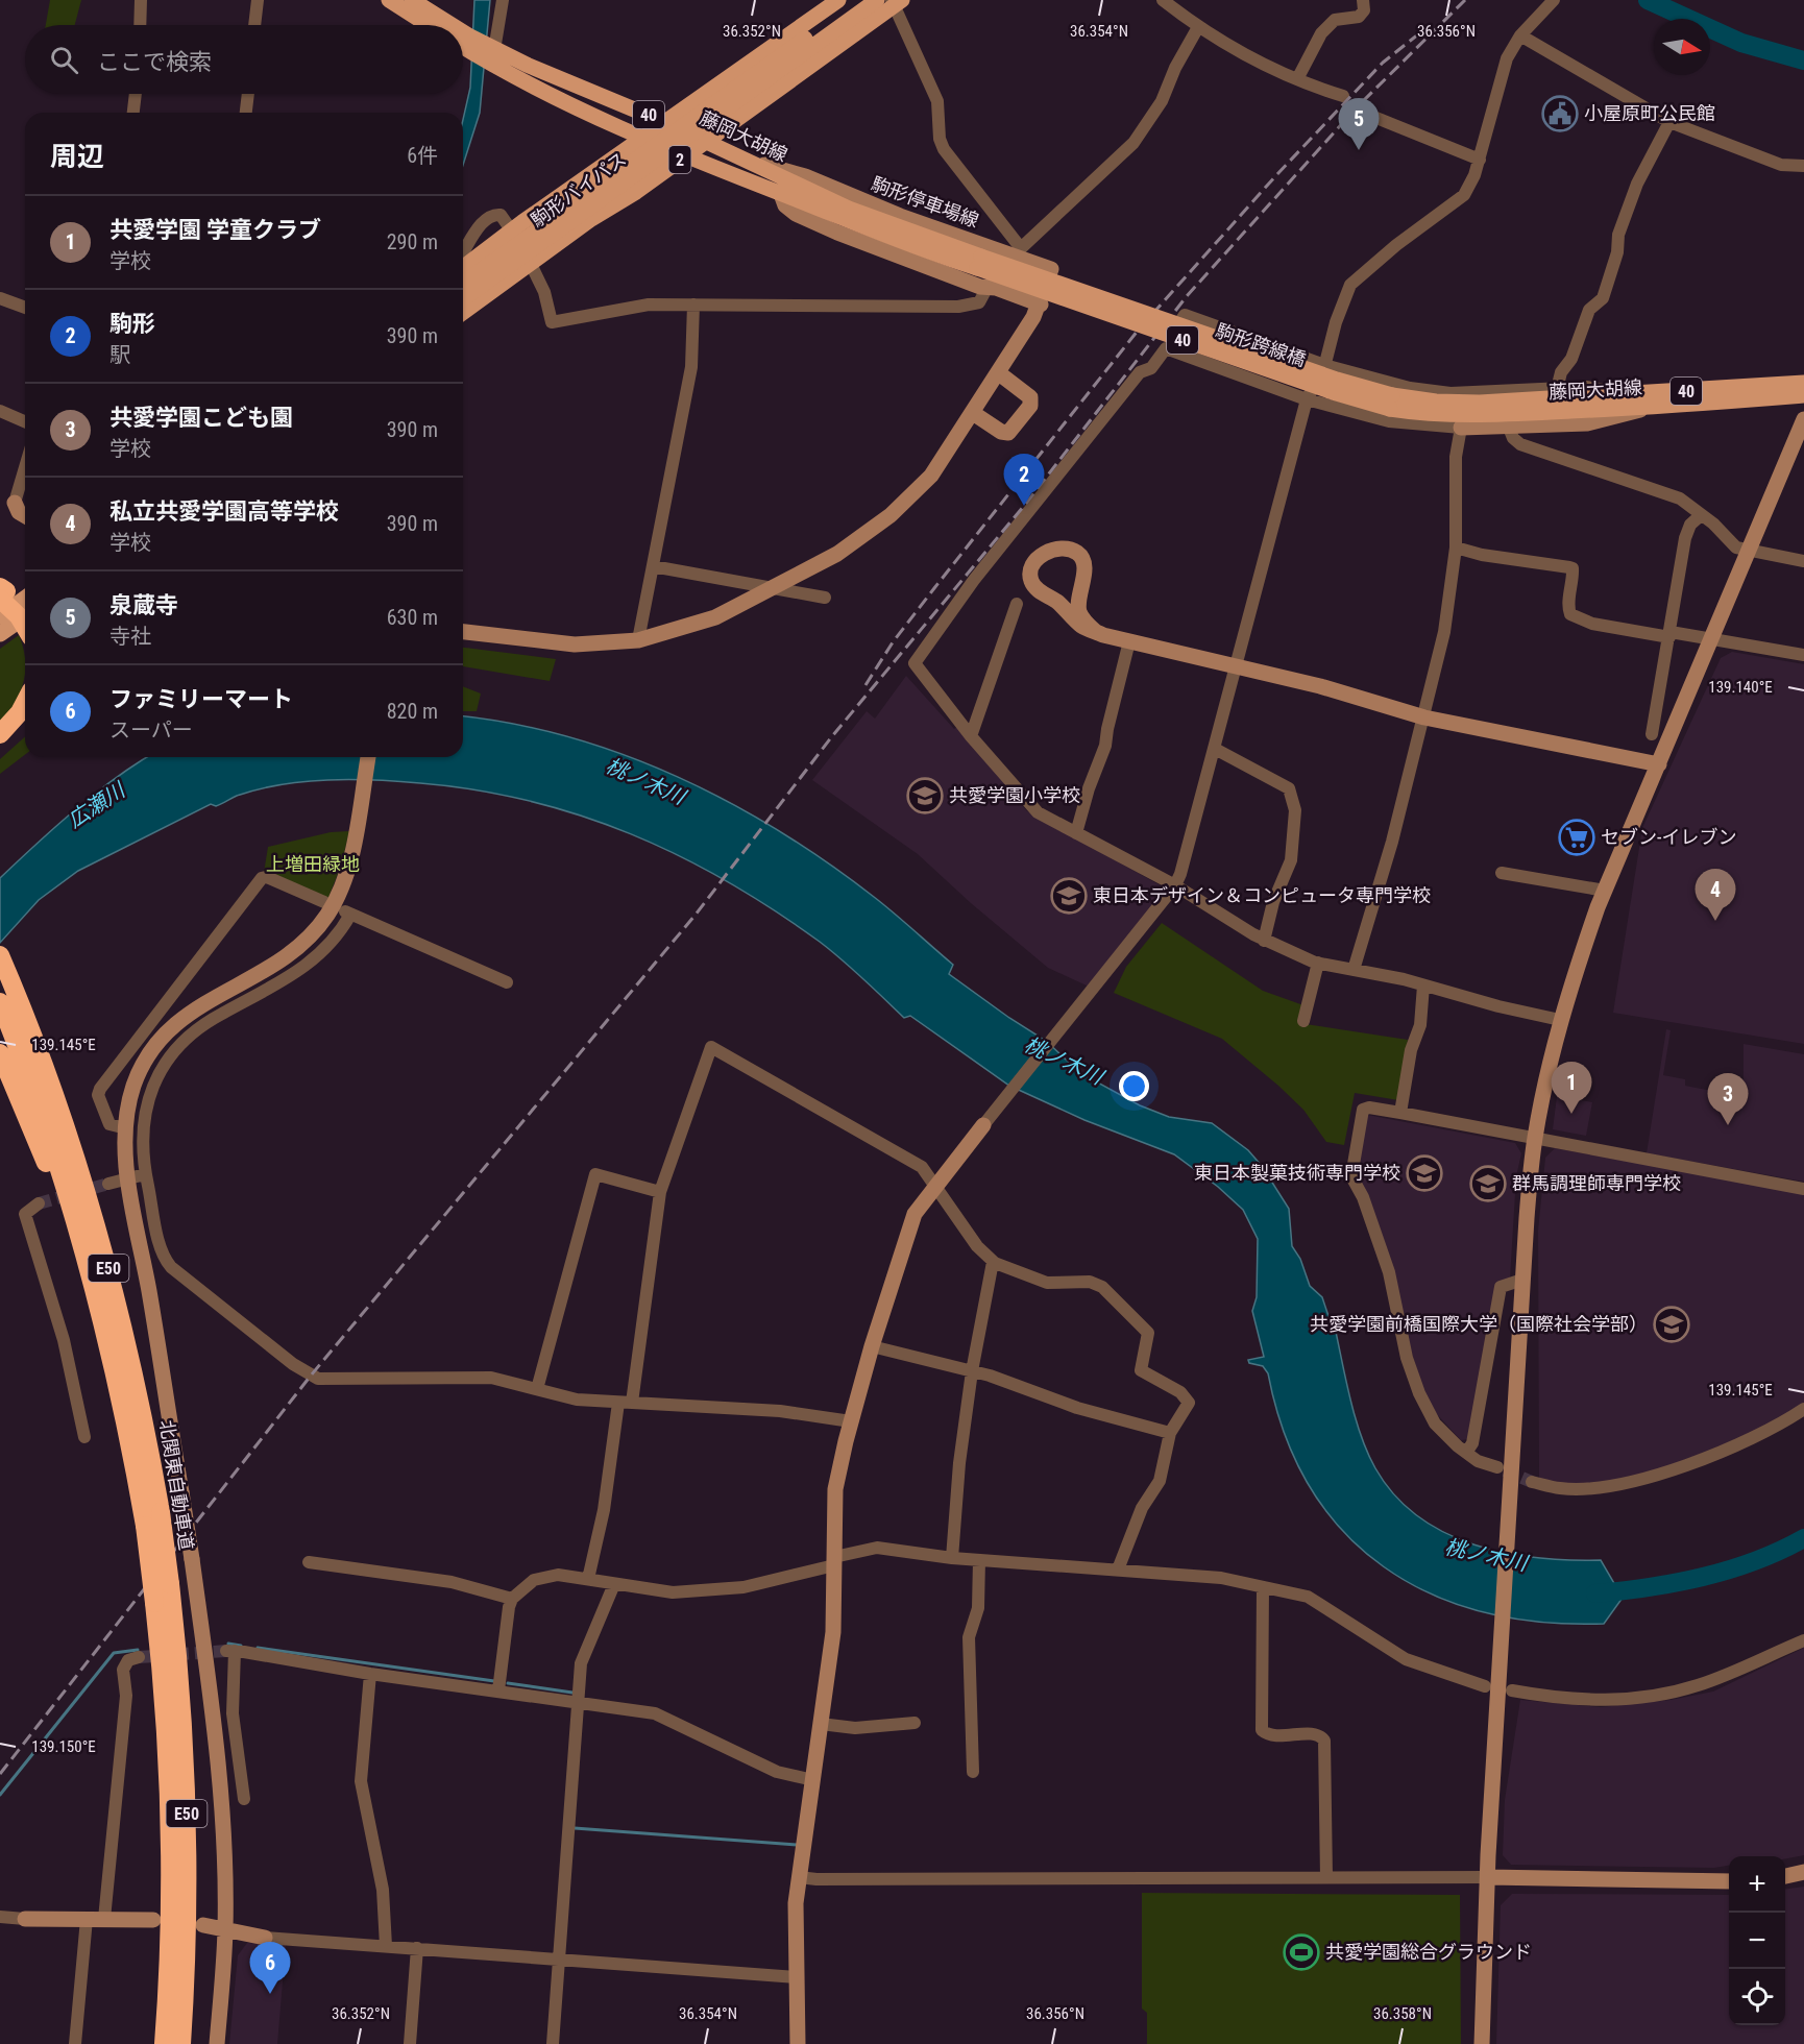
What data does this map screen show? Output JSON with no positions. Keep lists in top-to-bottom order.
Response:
{
  "streets": {
    "highway": ["E50", "北関東自動車道"],
    "main road": [
      "40",
      "藤岡大胡線",
      "2",
      "駒形バイパス",
      "駒形跨線橋"
    ],
    "street": ["駒形停車場線"]
  },
  "crossings": [
    ["40", "藤岡大胡線"],
    ["藤岡大胡線", "2"],
    ["藤岡大胡線", "駒形停車場線"],
    ["藤岡大胡線", "駒形跨線橋"]
  ],
  "water": ["桃ノ木川", "広瀬川"],
  "parks": ["上増田緑地"],
  "places": {
    "public building": ["小屋原町公民館"],
    "school or university": [
      "共愛学園小学校",
      "東日本デザイン＆コンピュータ専門学校",
      "東日本製菓技術専門学校",
      "群馬調理師専門学校",
      "共愛学園前橋国際大学（国際社会学部）"
    ],
    "supermarket": ["セブン-イレブン"],
    "sports": ["共愛学園総合グラウンド"]
  },
  "north": "right",
  "page": {
    "search": "ここで検索",
    "pins": [
      "5",
      "2",
      "4",
      "1",
      "3",
      "6"
    ],
    "heading": ["周辺", "6件"],
    "list": [
      {
        "mark": "1",
        "name": "共愛学園 学童クラブ",
        "note": "学校",
        "value": "290 m"
      },
      {
        "mark": "2",
        "name": "駒形",
        "note": "駅",
        "value": "390 m"
      },
      {
        "mark": "3",
        "name": "共愛学園こども園",
        "note": "学校",
        "value": "390 m"
      },
      {
        "mark": "4",
        "name": "私立共愛学園高等学校",
        "note": "学校",
        "value": "390 m"
      },
      {
        "mark": "5",
        "name": "泉蔵寺",
        "note": "寺社",
        "value": "630 m"
      },
      {
        "mark": "6",
        "name": "ファミリーマート",
        "note": "スーパー",
        "value": "820 m"
      }
    ],
    "map_buttons": ["+", "−"]
  },
  "coordinates": [
    "36.352°N",
    "36.354°N",
    "36.356°N",
    "139.140°E",
    "139.145°E",
    "139.150°E",
    "36.358°N"
  ]
}
